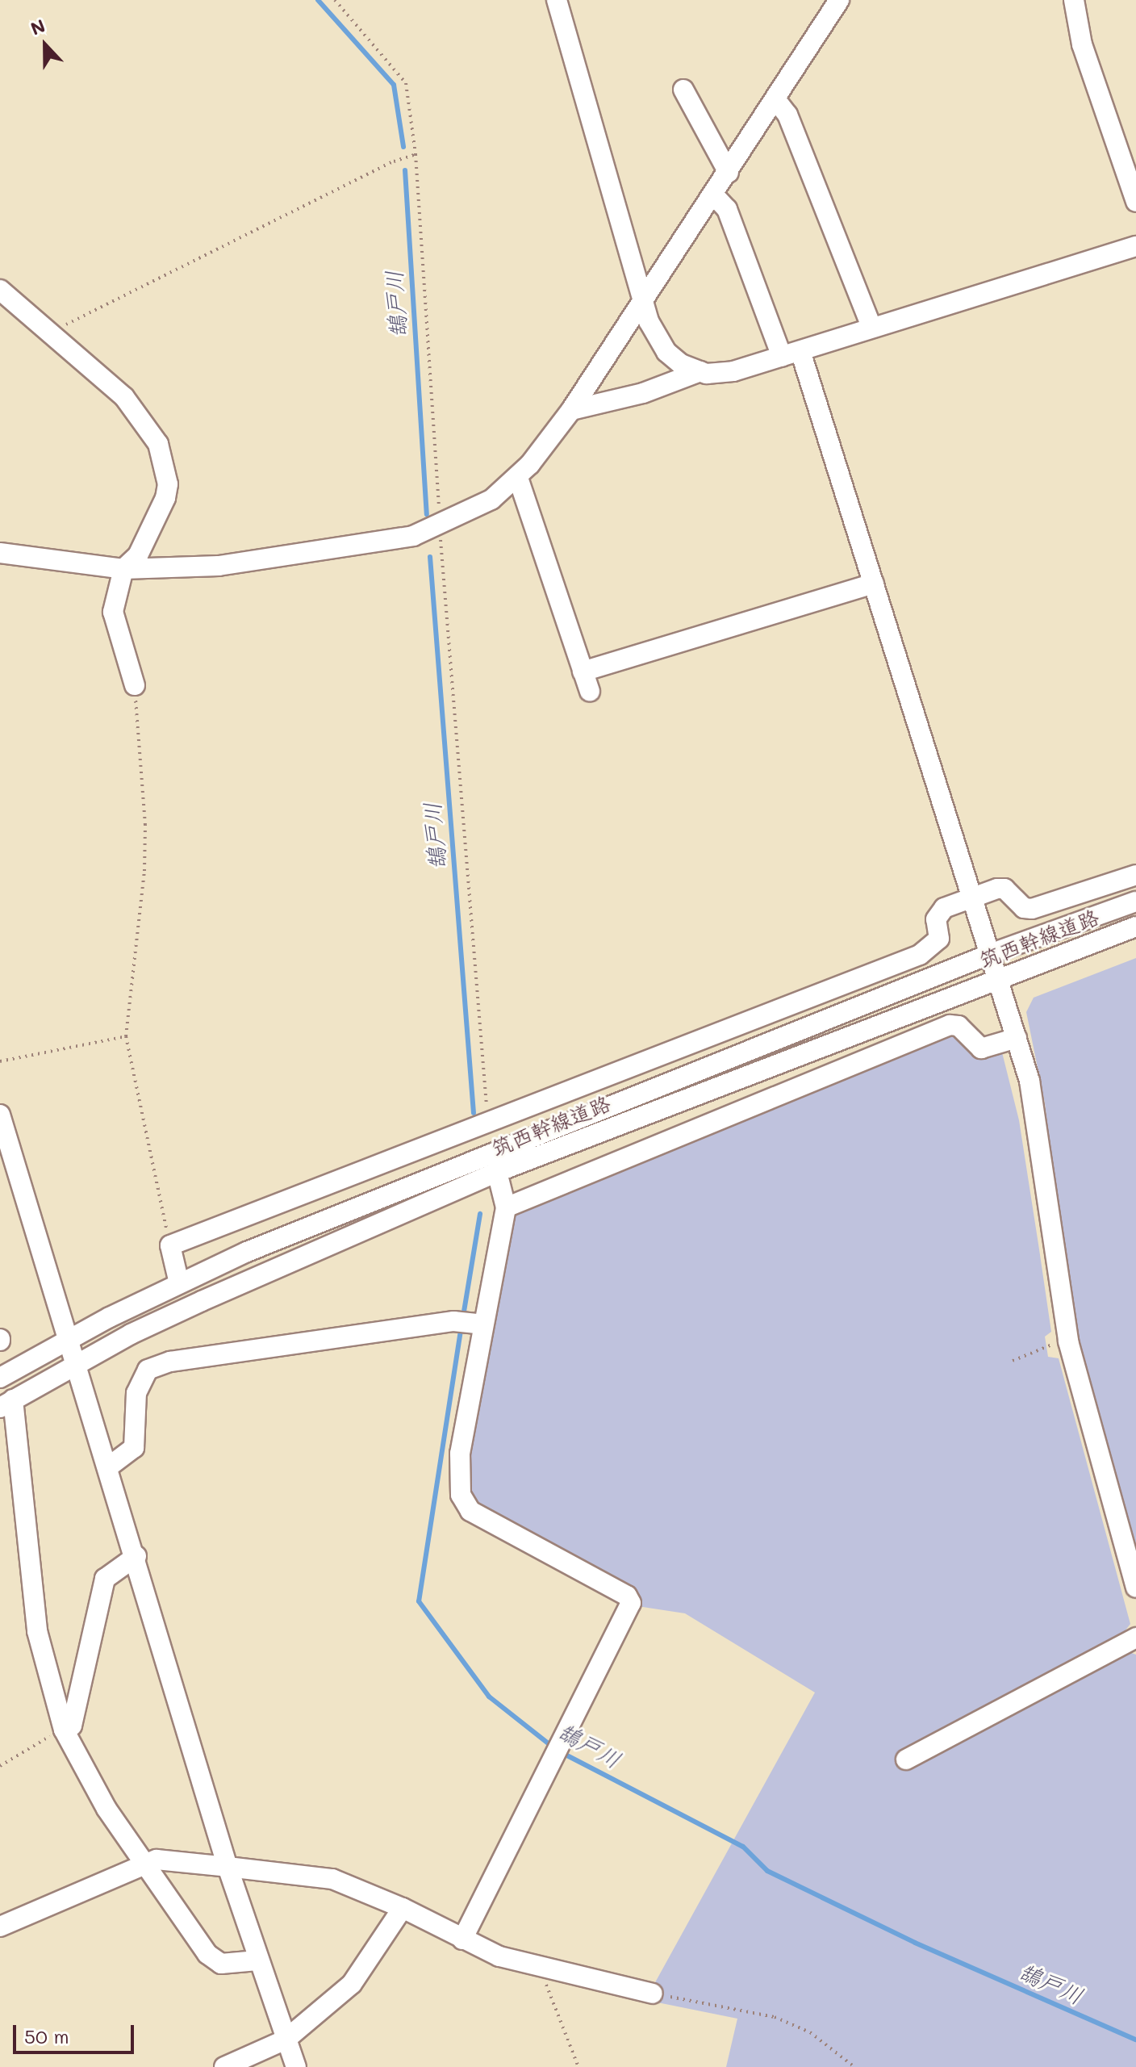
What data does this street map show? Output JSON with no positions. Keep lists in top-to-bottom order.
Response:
{
  "streets": {
    "street": ["筑西幹線道路"]
  },
  "water": ["鵠戸川"],
  "scale_bar": "50 m",
  "north": "top"
}
